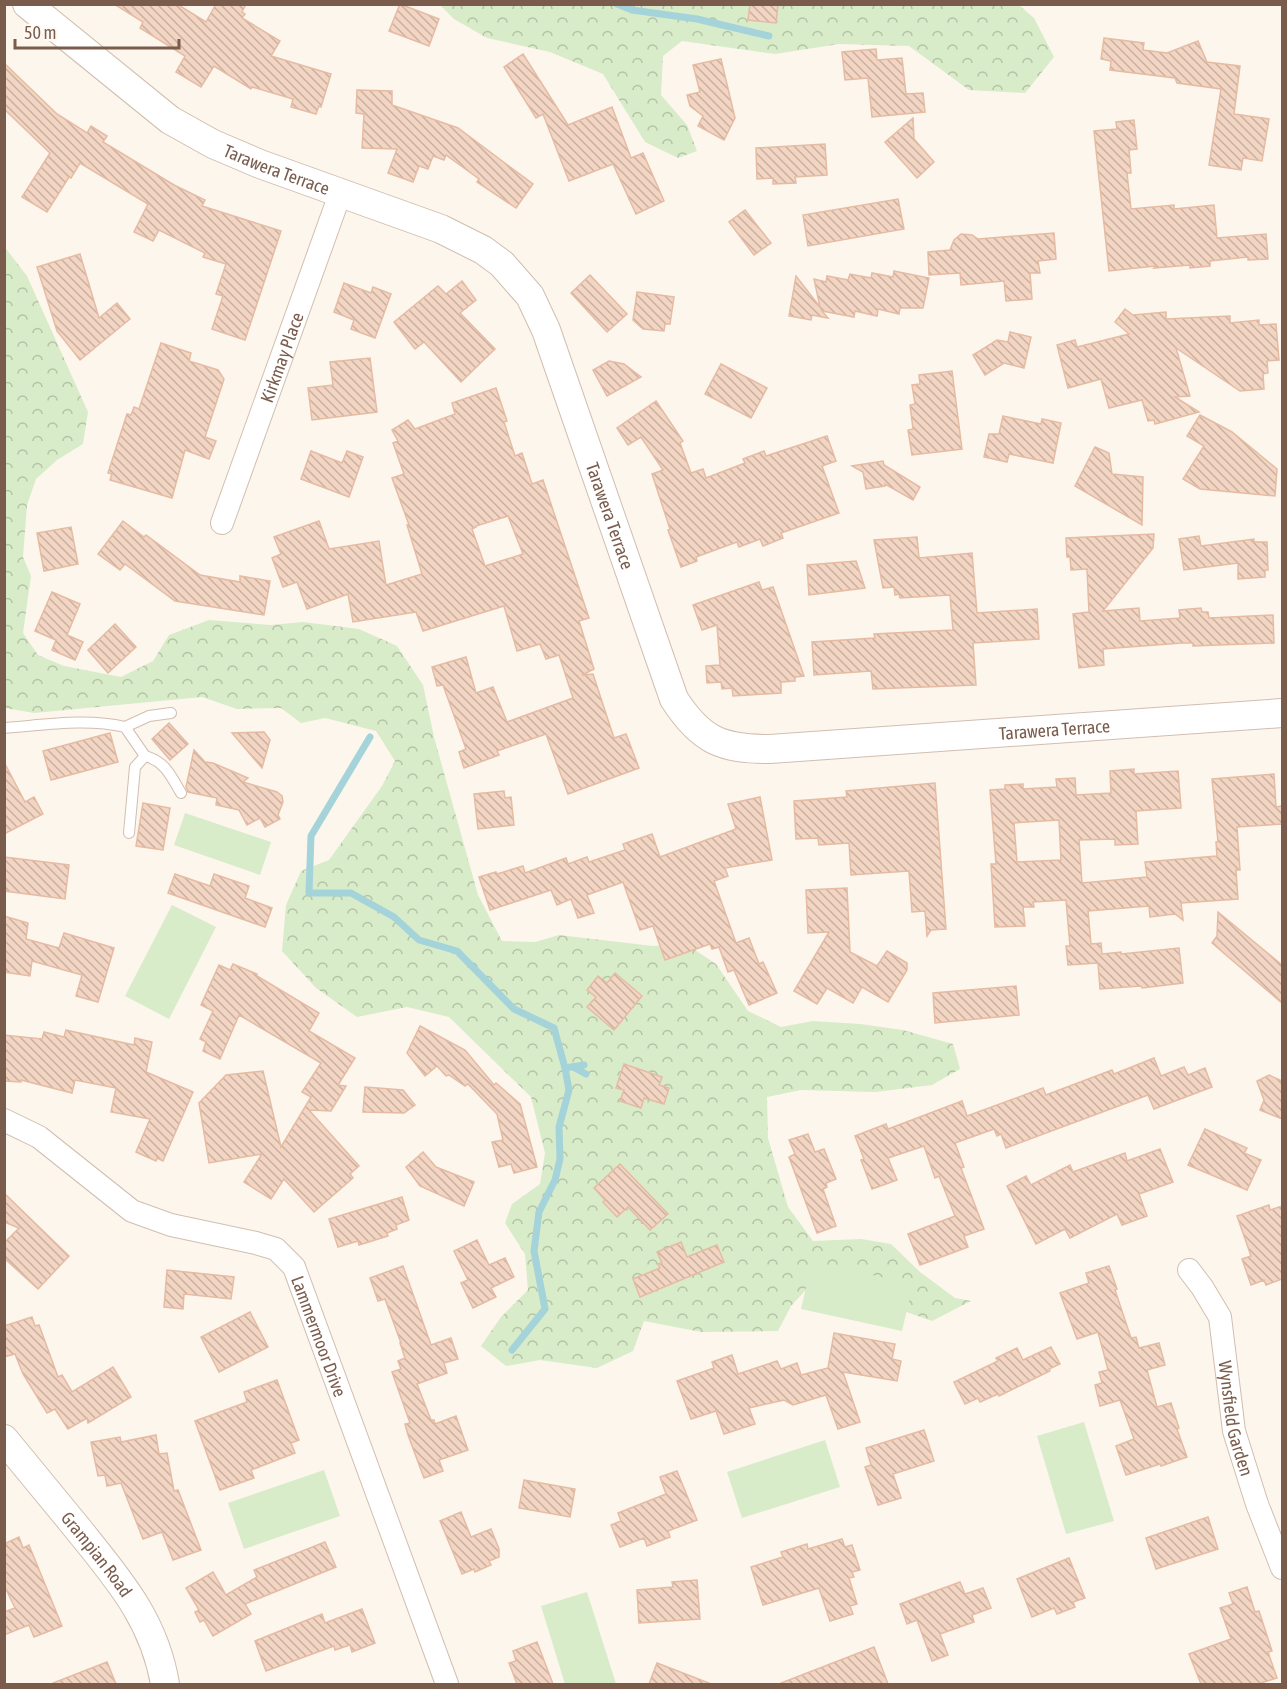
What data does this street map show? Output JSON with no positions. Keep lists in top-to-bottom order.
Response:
{
  "streets": {
    "street": [
      "Tarawera Terrace",
      "Kirkmay Place",
      "Lammermoor Drive",
      "Wynsfield Garden",
      "Grampian Road"
    ]
  },
  "crossings": [
    ["Tarawera Terrace", "Kirkmay Place"]
  ],
  "scale_bar": "50 m"
}
